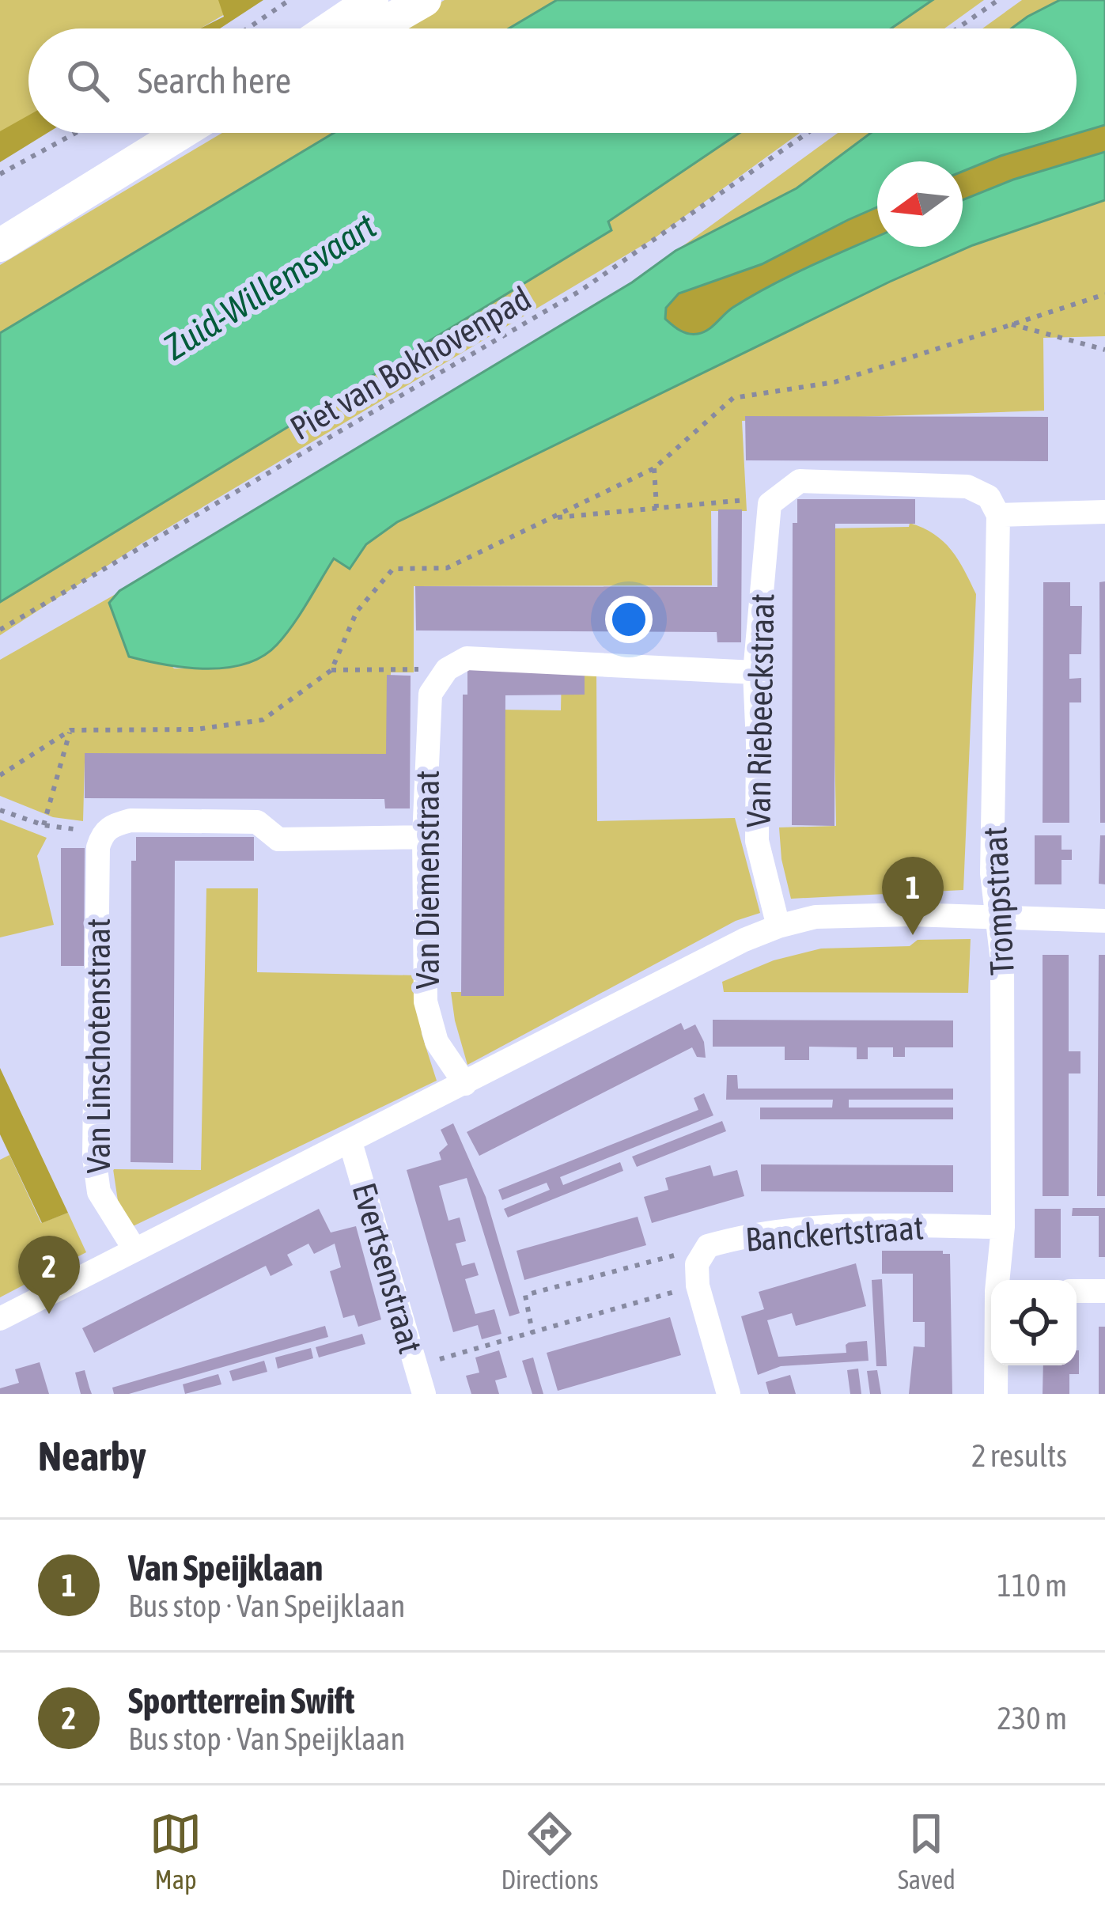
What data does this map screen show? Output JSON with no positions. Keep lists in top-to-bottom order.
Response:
{
  "streets": {
    "street": [
      "Van Riebeeckstraat",
      "Van Diemenstraat",
      "Trompstraat",
      "Van Linschotenstraat",
      "Banckertstraat",
      "Evertsenstraat"
    ],
    "path": ["Piet van Bokhovenpad"]
  },
  "crossings": [
    ["Trompstraat", "Banckertstraat"]
  ],
  "water": ["Zuid-Willemsvaart"],
  "north": "left",
  "page": {
    "search": "Search here",
    "pins": ["1", "2"],
    "heading": ["Nearby", "2 results"],
    "list": [
      {
        "mark": "1",
        "name": "Van Speijklaan",
        "note": "Bus stop · Van Speijklaan",
        "value": "110 m"
      },
      {
        "mark": "2",
        "name": "Sportterrein Swift",
        "note": "Bus stop · Van Speijklaan",
        "value": "230 m"
      }
    ],
    "nav": ["Map", "Directions", "Saved"]
  }
}
